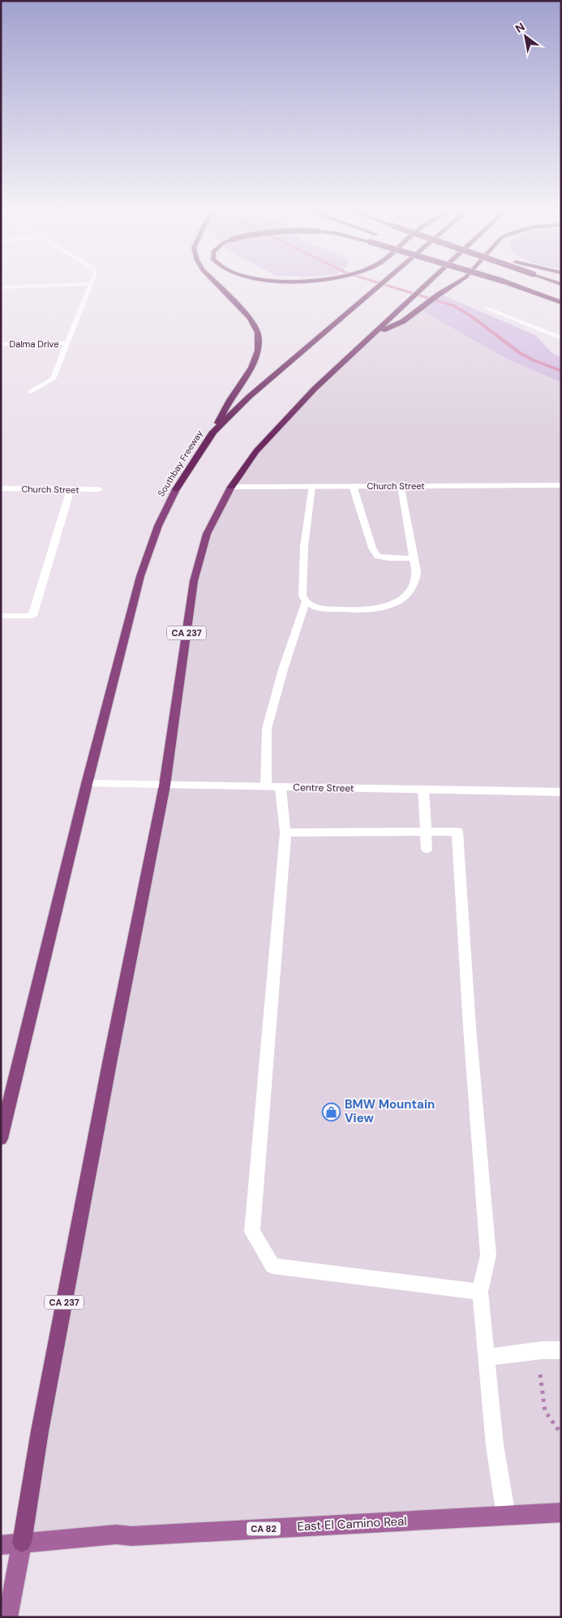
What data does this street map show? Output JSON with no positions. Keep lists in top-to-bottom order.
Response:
{
  "streets": {
    "highway": ["Southbay Freeway", "CA 237"],
    "main road": ["East El Camino Real", "CA 82"],
    "street": ["Dalma Drive", "Church Street", "Centre Street"]
  },
  "crossings": [
    ["Southbay Freeway", "Centre Street"],
    ["Church Street", "CA 237"],
    ["CA 237", "Centre Street"],
    ["CA 237", "East El Camino Real"],
    ["CA 237", "CA 82"],
    ["East El Camino Real", "CA 82"]
  ],
  "places": {
    "shop": ["BMW Mountain View"]
  },
  "north": "top left"
}
